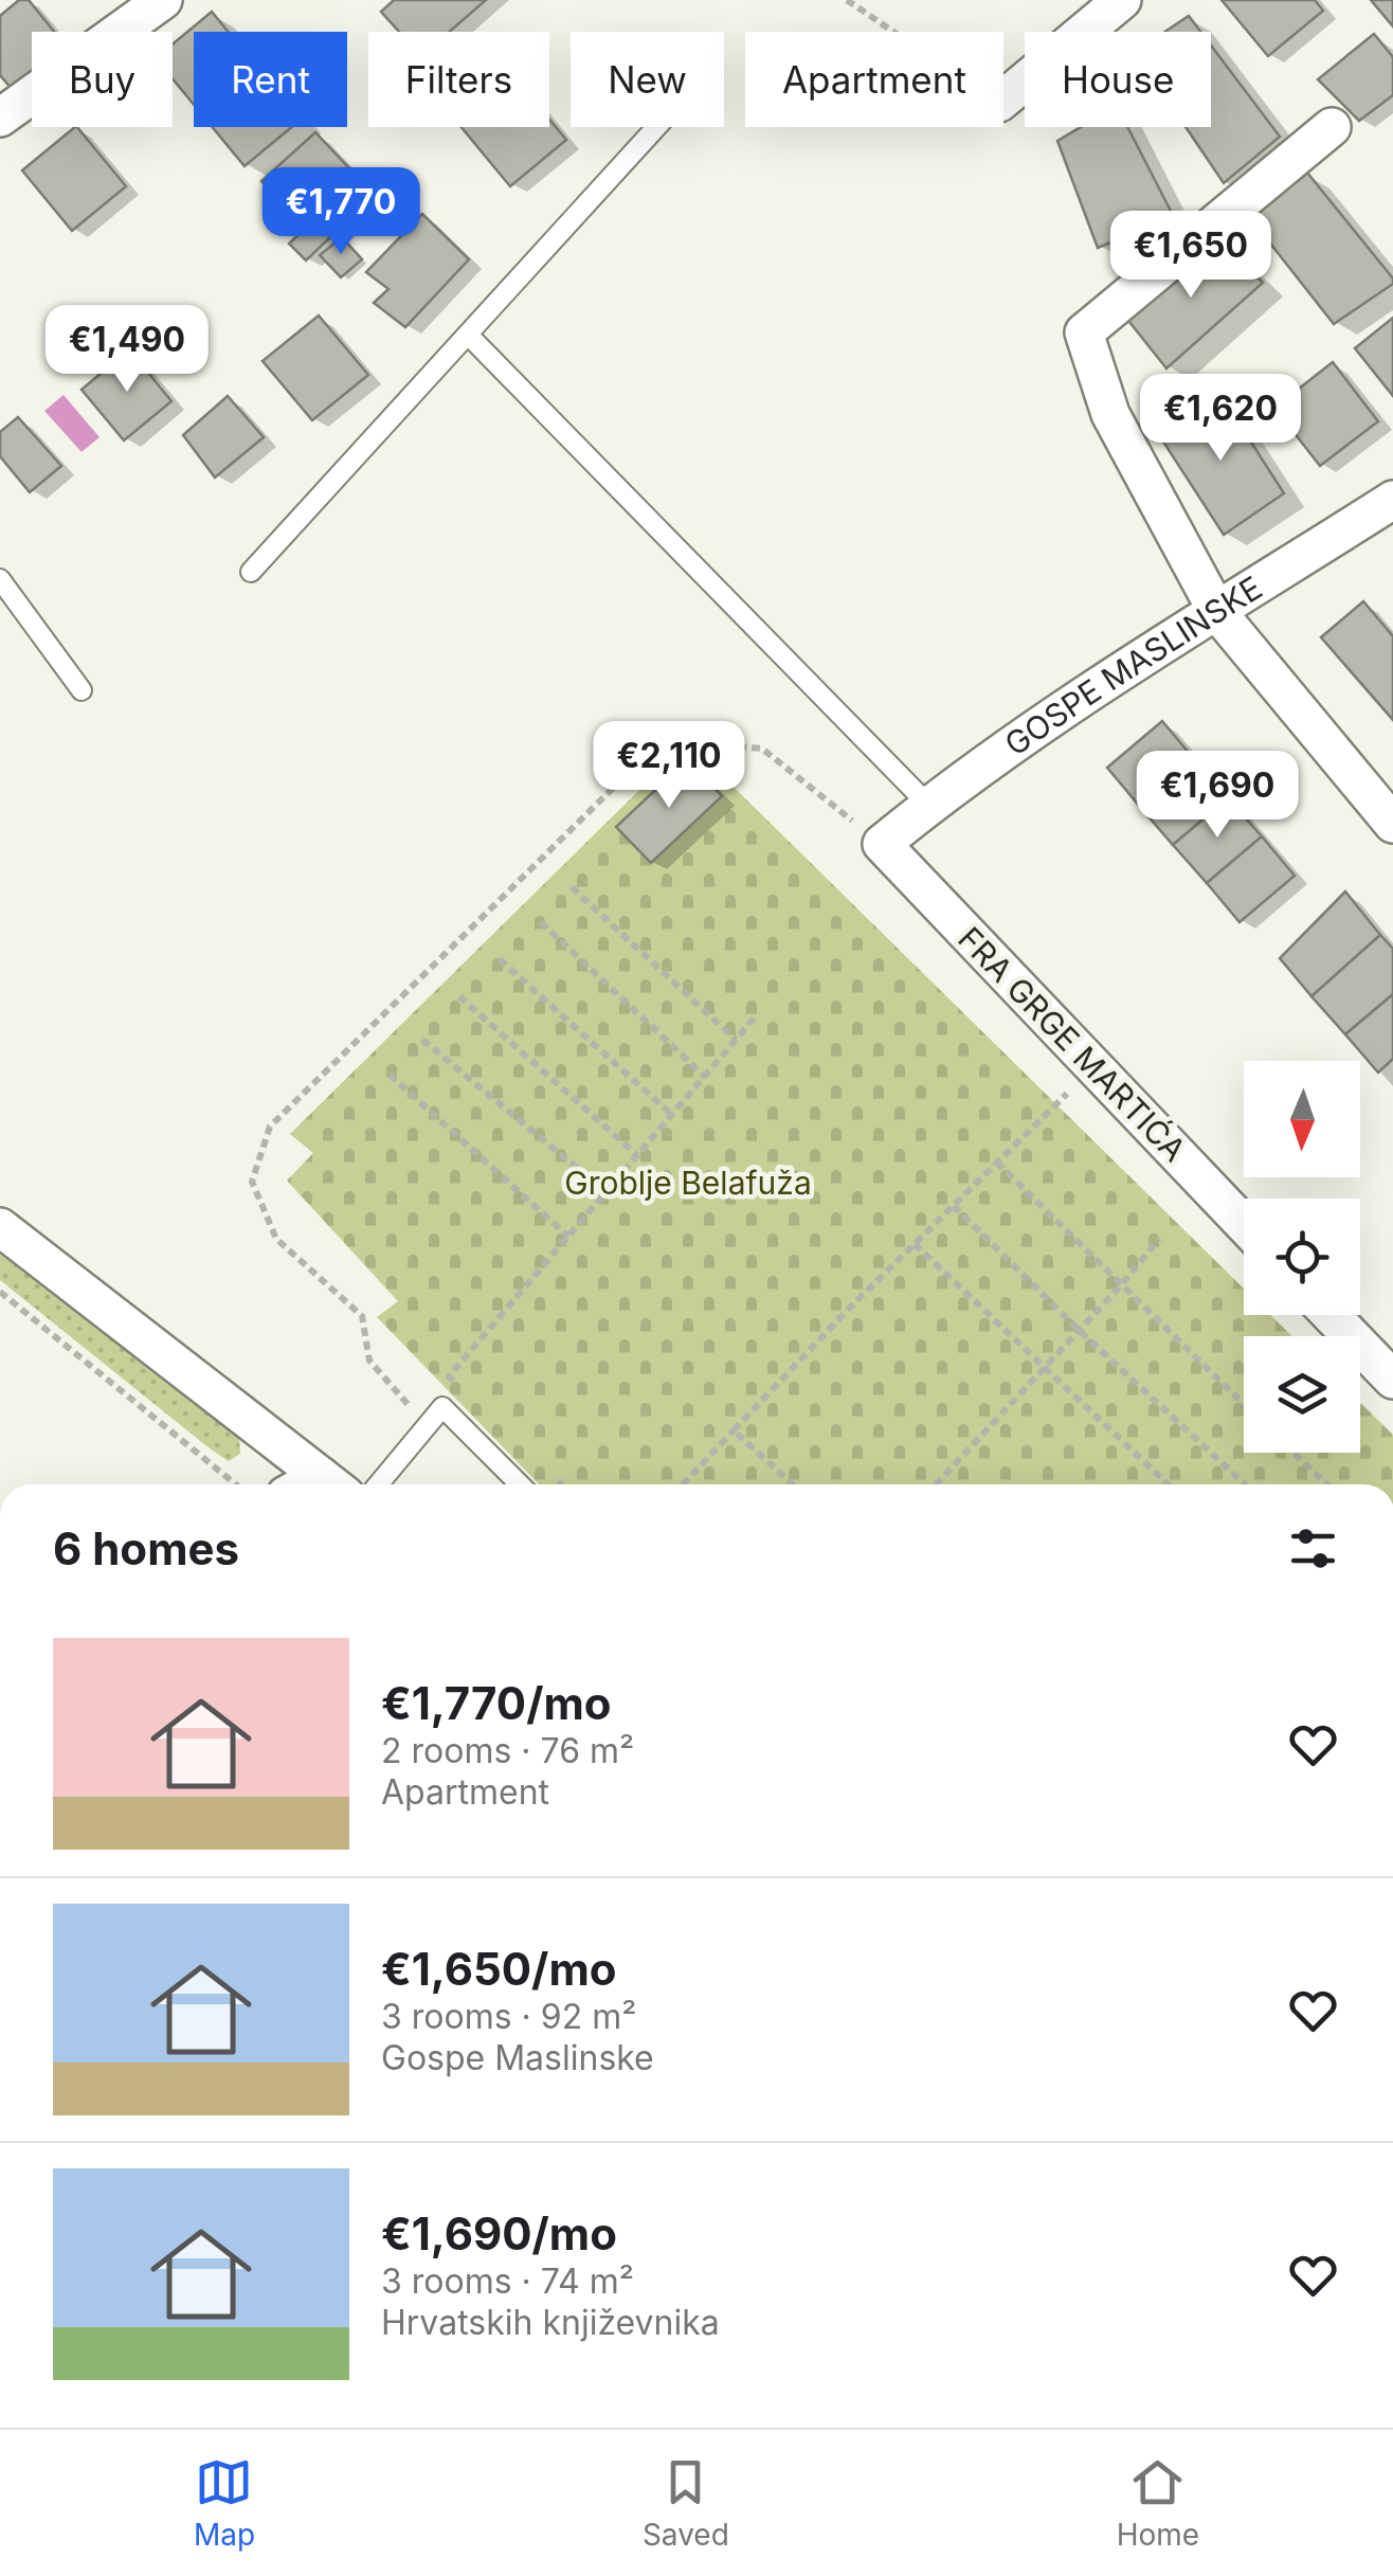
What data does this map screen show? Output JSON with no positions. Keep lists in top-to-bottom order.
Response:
{
  "streets": {
    "street": ["GOSPE MASLINSKE", "FRA GRGE MARTIĆA"]
  },
  "crossings": [
    ["GOSPE MASLINSKE", "FRA GRGE MARTIĆA"]
  ],
  "parks": ["Groblje Belafuža"],
  "north": "bottom",
  "page": {
    "chip": [
      "Buy",
      "Rent",
      "Filters",
      "New",
      "Apartment",
      "House"
    ],
    "price": [
      "€1,770",
      "€1,650",
      "€1,490",
      "€1,620",
      "€2,110",
      "€1,690"
    ],
    "heading": "6 homes",
    "list": [
      {
        "name": "€1,770/mo",
        "note": "2 rooms · 76 m² · Apartment"
      },
      {
        "name": "€1,650/mo",
        "note": "3 rooms · 92 m² · Gospe Maslinske"
      },
      {
        "name": "€1,690/mo",
        "note": "3 rooms · 74 m² · Hrvatskih književnika"
      }
    ],
    "tabs": ["Map", "Saved", "Home"]
  }
}
